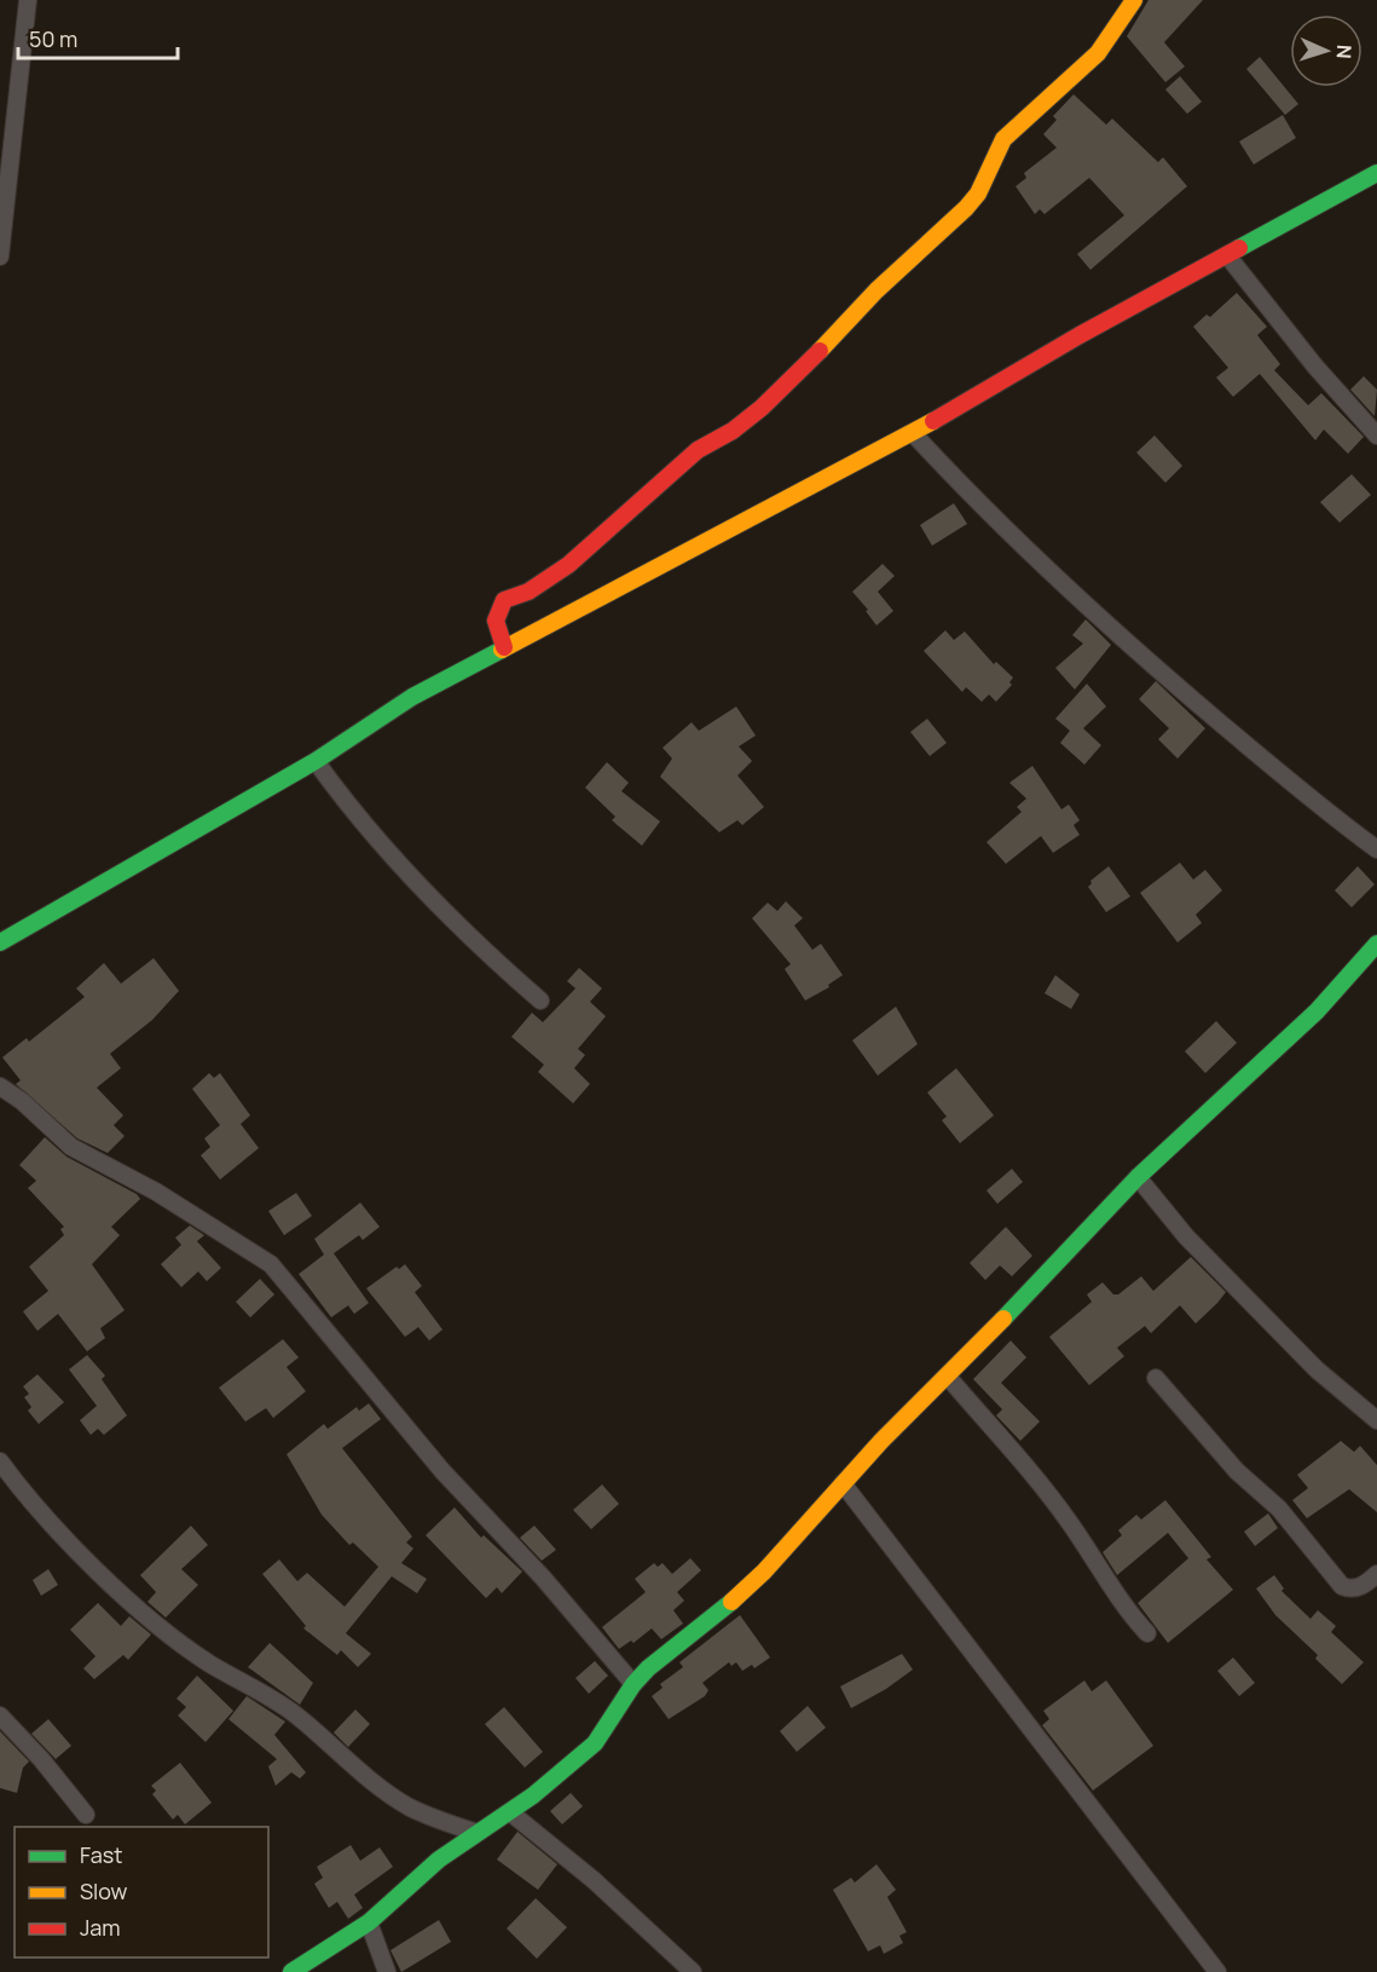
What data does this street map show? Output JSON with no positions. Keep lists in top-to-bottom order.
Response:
{
  "legend": ["Fast", "Slow", "Jam"],
  "scale_bar": "50 m",
  "north": "right"
}
